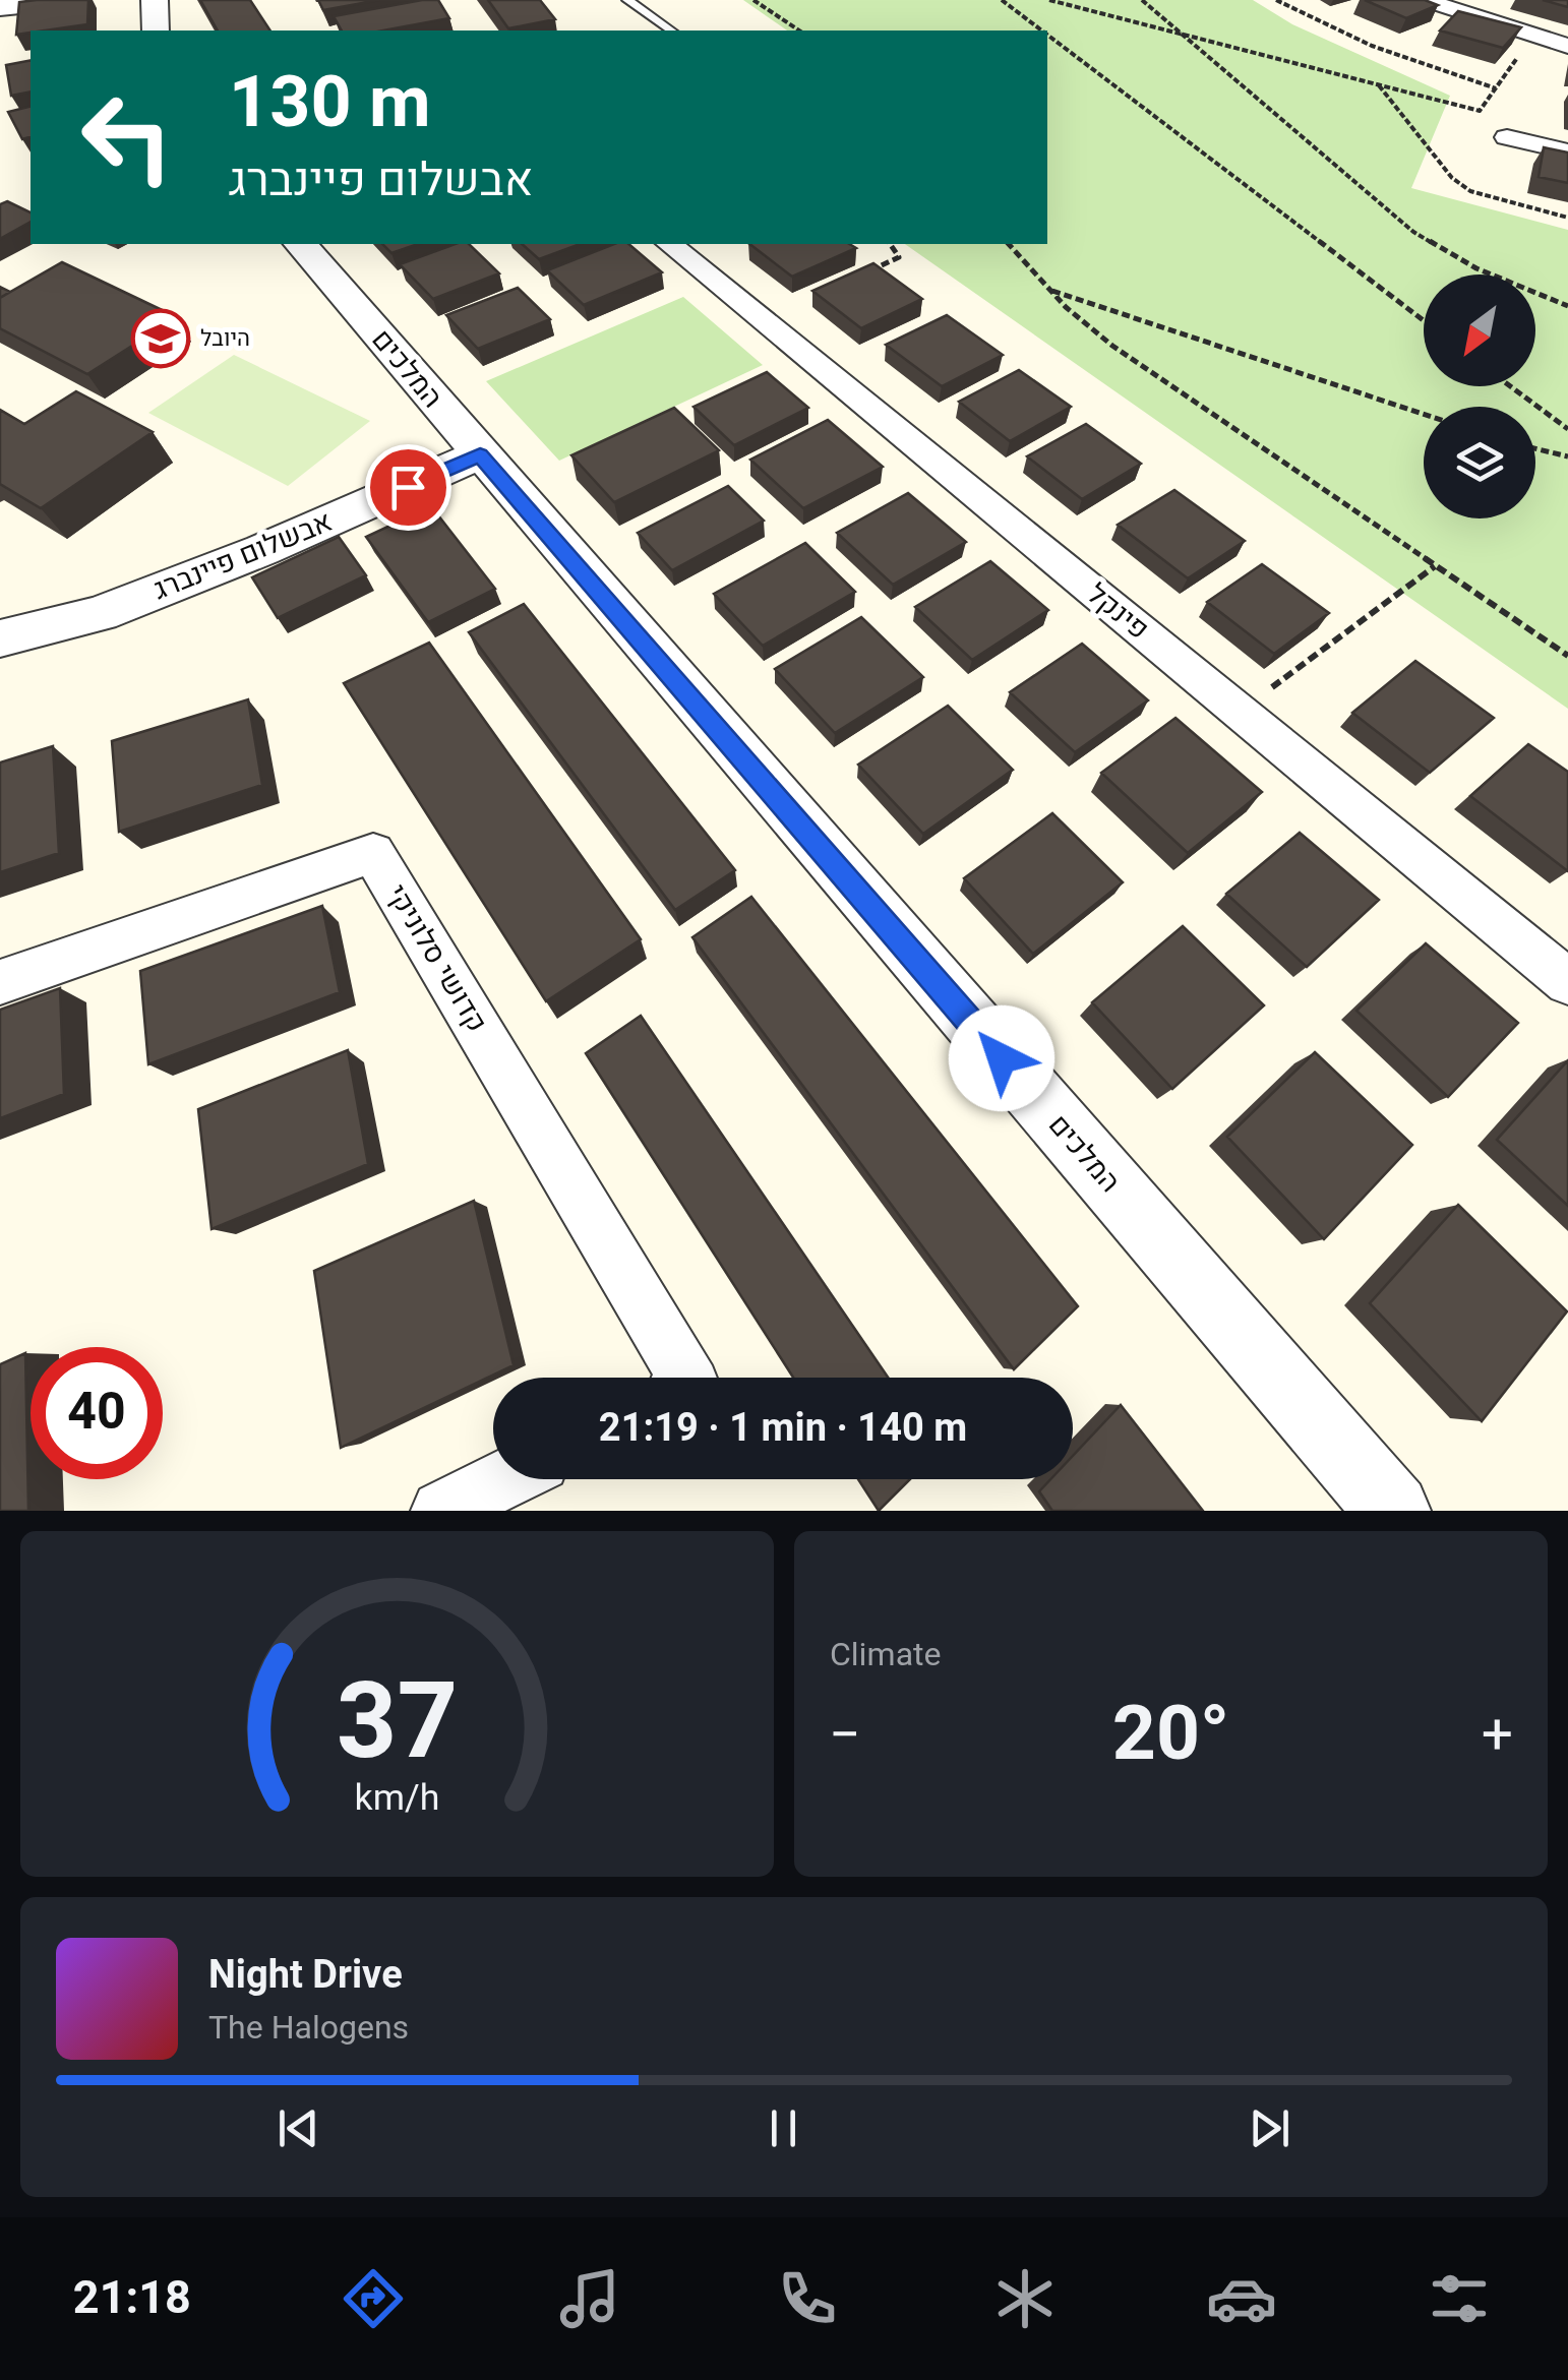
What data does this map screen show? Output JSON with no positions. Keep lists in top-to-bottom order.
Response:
{
  "streets": {
    "street": [
      "המלכים",
      "אבשלום פיינברג",
      "פינקל",
      "קדושי סלוניקי"
    ]
  },
  "crossings": [
    ["המלכים", "אבשלום פיינברג"]
  ],
  "places": {
    "school or university": ["היובל"]
  },
  "north": "bottom left",
  "page": {
    "turn": ["130 m", "אבשלום פיינברג"],
    "limit": "40",
    "trip": "21:19 · 1 min · 140 m",
    "tile": "Climate",
    "heat": ["−", "20°", "+"],
    "song": ["Night Drive", "The Halogens"],
    "tabs": "21:18",
    "gauge": ["37", "km/h"]
  }
}
